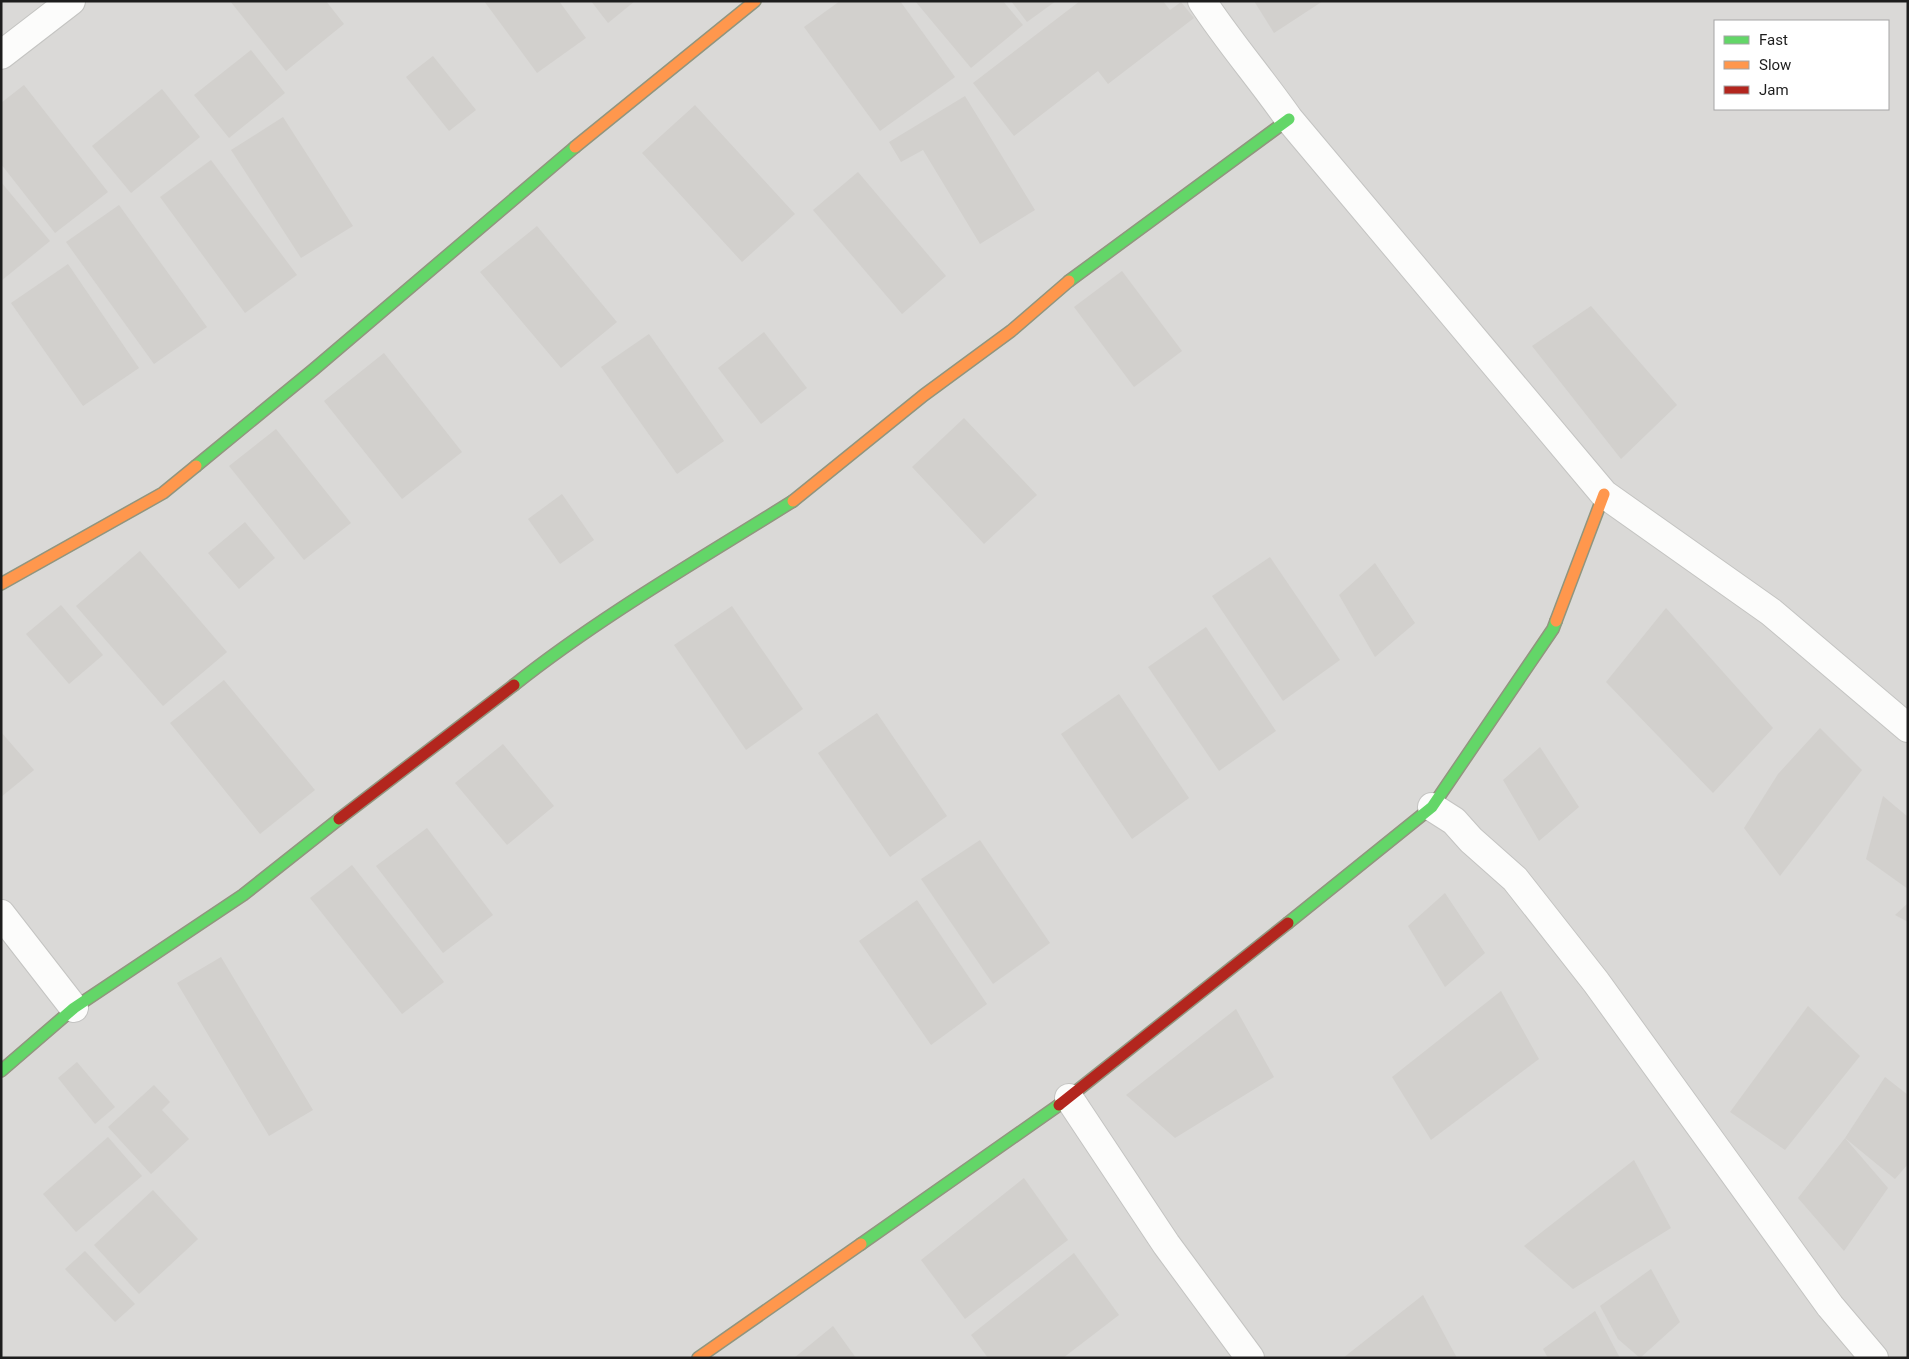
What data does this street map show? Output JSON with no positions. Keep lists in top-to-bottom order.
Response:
{
  "legend": ["Fast", "Slow", "Jam"]
}
